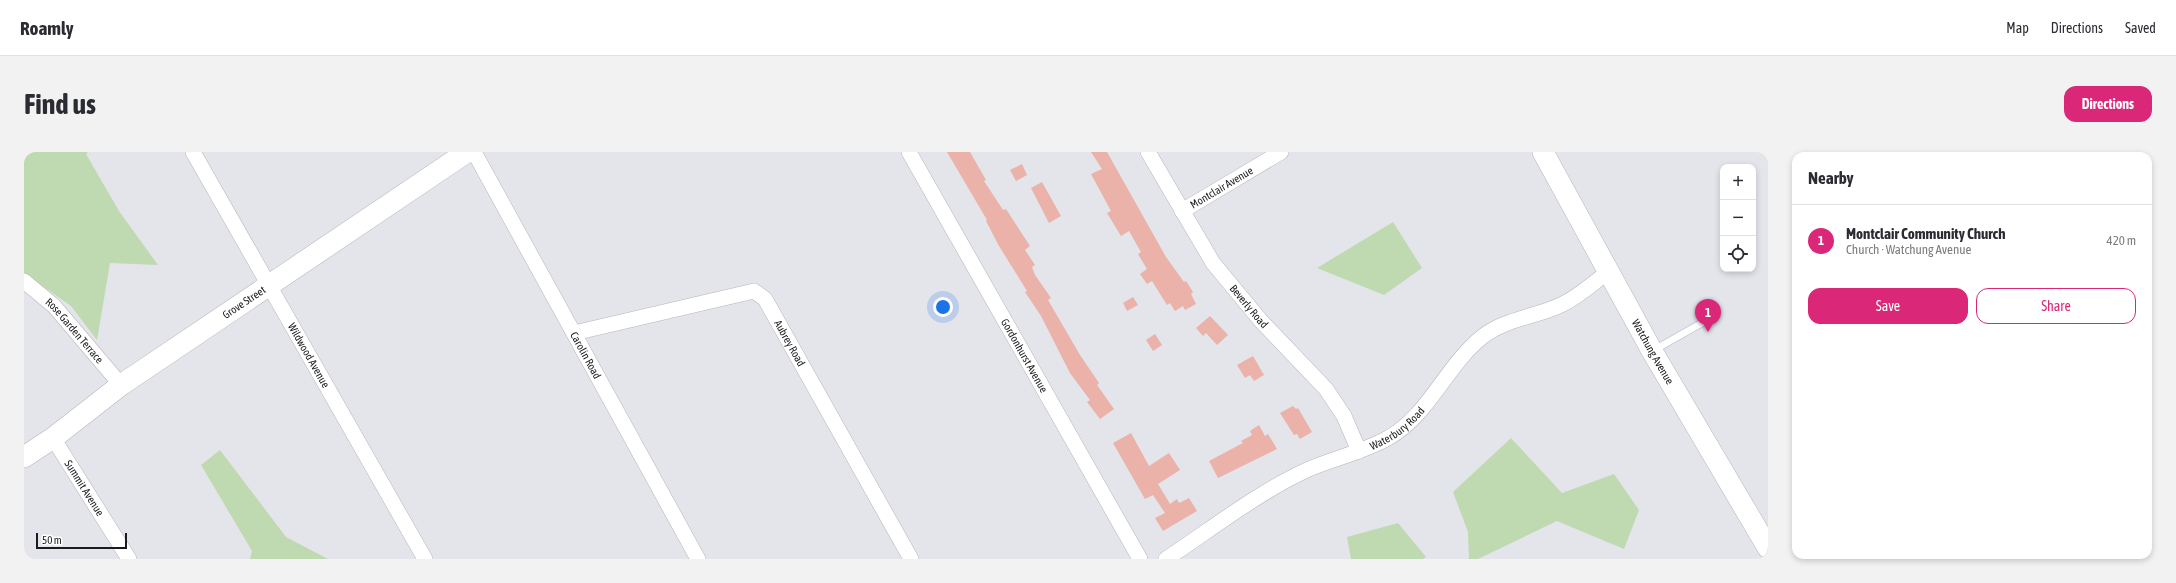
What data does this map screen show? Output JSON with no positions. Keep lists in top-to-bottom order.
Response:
{
  "streets": {
    "main road": ["Grove Street", "Watchung Avenue"],
    "street": [
      "Montclair Avenue",
      "Beverly Road",
      "Rose Garden Terrace",
      "Aubrey Road",
      "Wildwood Avenue",
      "Carolin Road",
      "Gordonhurst Avenue",
      "Waterbury Road",
      "Summit Avenue"
    ]
  },
  "crossings": [
    ["Montclair Avenue", "Beverly Road"],
    ["Grove Street", "Rose Garden Terrace"],
    ["Grove Street", "Wildwood Avenue"],
    ["Grove Street", "Summit Avenue"],
    ["Beverly Road", "Waterbury Road"],
    ["Aubrey Road", "Carolin Road"],
    ["Watchung Avenue", "Waterbury Road"]
  ],
  "scale_bar": "50 m",
  "page": {
    "header": "Roamly",
    "nav": ["Map", "Directions", "Saved"],
    "buttons": [
      "Directions",
      ["Save", "Share"]
    ],
    "title": "Find us",
    "heading": "Nearby",
    "map_buttons": ["+", "−"],
    "list": [
      {
        "mark": "1",
        "name": "Montclair Community Church",
        "note": "Church · Watchung Avenue",
        "value": "420 m"
      }
    ],
    "pins": "1",
    "scale": "50 m"
  }
}
